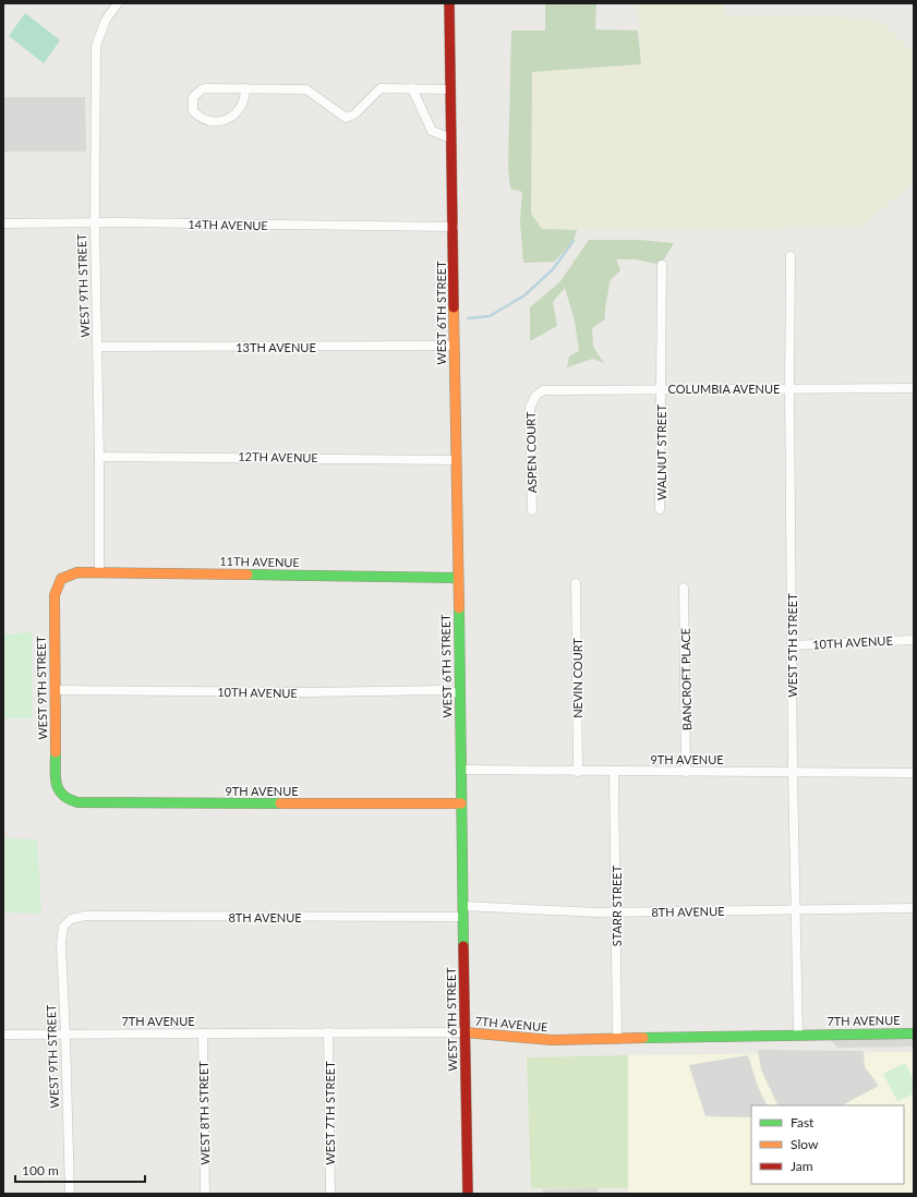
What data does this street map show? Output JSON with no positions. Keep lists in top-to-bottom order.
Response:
{
  "streets": {
    "street": [
      "14TH AVENUE",
      "WEST 9TH STREET",
      "WEST 6TH STREET",
      "13TH AVENUE",
      "COLUMBIA AVENUE",
      "ASPEN COURT",
      "WALNUT STREET",
      "12TH AVENUE",
      "11TH AVENUE",
      "10TH AVENUE",
      "WEST 5TH STREET",
      "NEVIN COURT",
      "BANCROFT PLACE",
      "9TH AVENUE",
      "STARR STREET",
      "8TH AVENUE",
      "7TH AVENUE",
      "WEST 8TH STREET",
      "WEST 7TH STREET"
    ]
  },
  "crossings": [
    ["14TH AVENUE", "WEST 9TH STREET"],
    ["14TH AVENUE", "WEST 6TH STREET"],
    ["WEST 9TH STREET", "13TH AVENUE"],
    ["WEST 9TH STREET", "12TH AVENUE"],
    ["WEST 9TH STREET", "11TH AVENUE"],
    ["WEST 9TH STREET", "10TH AVENUE"],
    ["WEST 9TH STREET", "9TH AVENUE"],
    ["WEST 9TH STREET", "8TH AVENUE"],
    ["WEST 9TH STREET", "7TH AVENUE"],
    ["WEST 6TH STREET", "13TH AVENUE"],
    ["WEST 6TH STREET", "12TH AVENUE"],
    ["WEST 6TH STREET", "11TH AVENUE"],
    ["WEST 6TH STREET", "10TH AVENUE"],
    ["WEST 6TH STREET", "9TH AVENUE"],
    ["WEST 6TH STREET", "8TH AVENUE"],
    ["WEST 6TH STREET", "7TH AVENUE"],
    ["COLUMBIA AVENUE", "ASPEN COURT"],
    ["COLUMBIA AVENUE", "WALNUT STREET"],
    ["COLUMBIA AVENUE", "WEST 5TH STREET"],
    ["10TH AVENUE", "WEST 5TH STREET"],
    ["WEST 5TH STREET", "9TH AVENUE"],
    ["WEST 5TH STREET", "8TH AVENUE"],
    ["WEST 5TH STREET", "7TH AVENUE"],
    ["NEVIN COURT", "9TH AVENUE"],
    ["BANCROFT PLACE", "9TH AVENUE"],
    ["9TH AVENUE", "STARR STREET"],
    ["STARR STREET", "8TH AVENUE"],
    ["STARR STREET", "7TH AVENUE"],
    ["7TH AVENUE", "WEST 8TH STREET"],
    ["7TH AVENUE", "WEST 7TH STREET"]
  ],
  "legend": ["Fast", "Slow", "Jam"],
  "scale_bar": "100 m"
}
